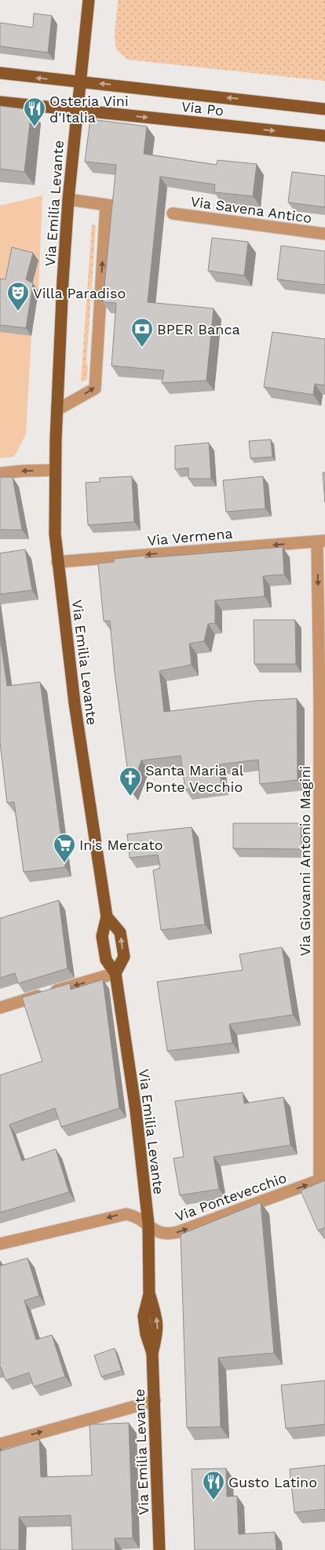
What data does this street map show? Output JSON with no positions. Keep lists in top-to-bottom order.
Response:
{
  "streets": {
    "main road": ["Via Po", "Via Emilia Levante"],
    "street": [
      "Via Savena Antico",
      "Via Vermena",
      "Via Giovanni Antonio Magini",
      "Via Pontevecchio"
    ]
  },
  "crossings": [
    ["Via Po", "Via Emilia Levante"],
    ["Via Emilia Levante", "Via Vermena"],
    ["Via Emilia Levante", "Via Pontevecchio"],
    ["Via Vermena", "Via Giovanni Antonio Magini"],
    ["Via Giovanni Antonio Magini", "Via Pontevecchio"]
  ],
  "one_way": ["Via Vermena"],
  "places": {
    "restaurant": ["Osteria Vini d'Italia", "Gusto Latino"],
    "theatre": ["Villa Paradiso"],
    "bank": ["BPER Banca"],
    "church": ["Santa Maria al Ponte Vecchio"],
    "supermarket": ["In's Mercato"]
  }
}
